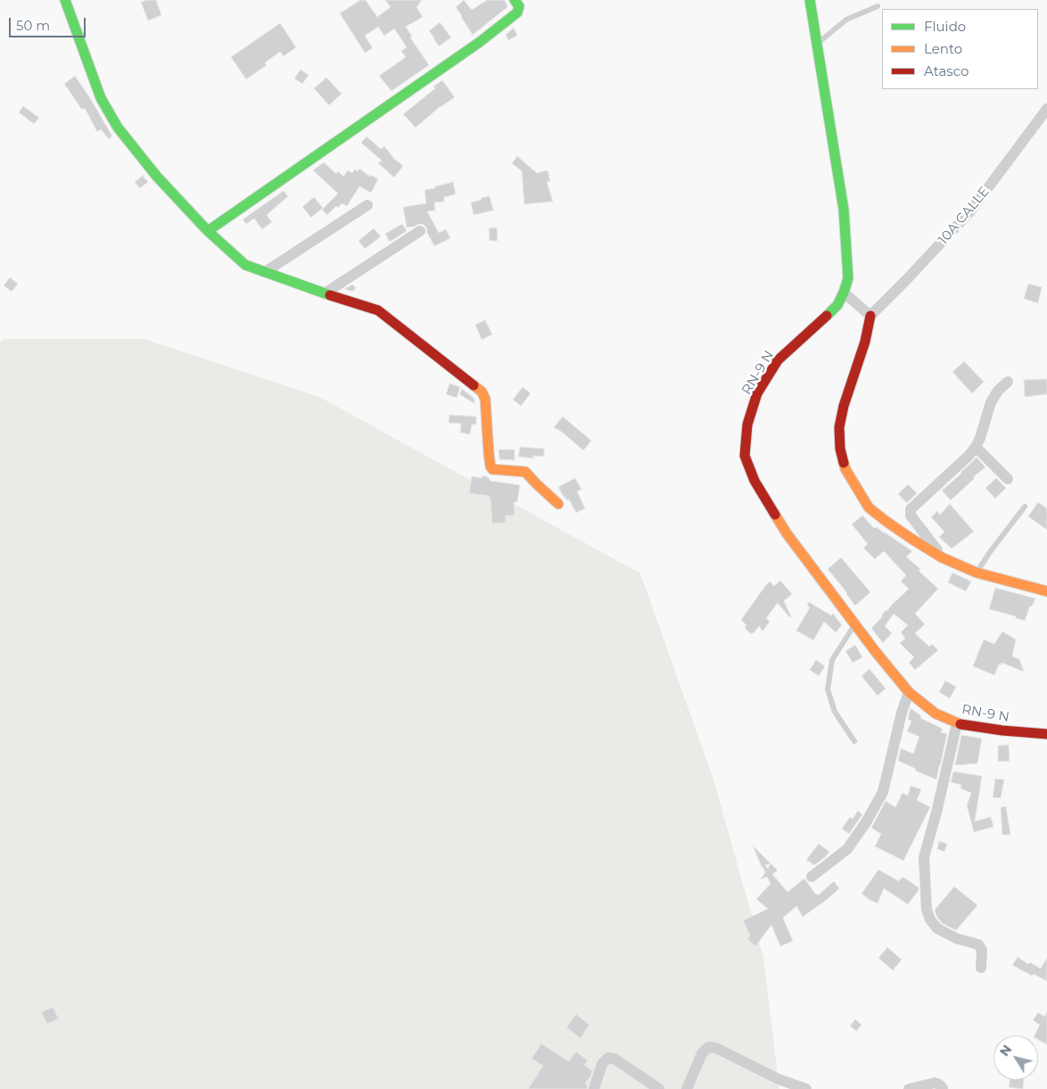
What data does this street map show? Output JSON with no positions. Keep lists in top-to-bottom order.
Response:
{
  "streets": {
    "street": ["10A CALLE", "RN-9 N"]
  },
  "legend": ["Fluido", "Lento", "Atasco"],
  "scale_bar": "50 m",
  "north": "top left"
}
